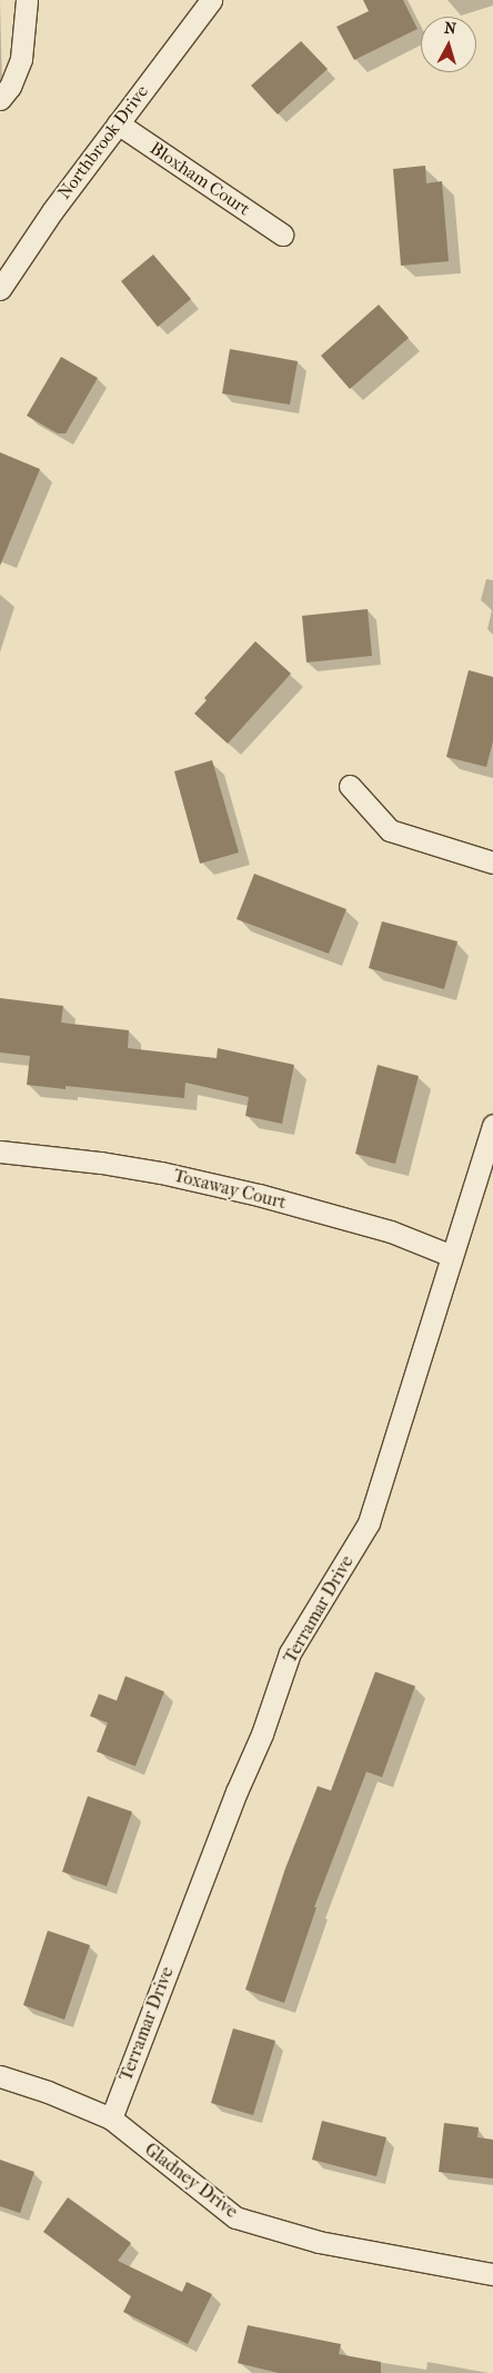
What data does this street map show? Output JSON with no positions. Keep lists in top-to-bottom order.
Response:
{
  "streets": {
    "street": [
      "Northbrook Drive",
      "Bloxham Court",
      "Toxaway Court",
      "Terramar Drive",
      "Gladney Drive"
    ]
  },
  "crossings": [
    ["Northbrook Drive", "Bloxham Court"],
    ["Toxaway Court", "Terramar Drive"],
    ["Terramar Drive", "Gladney Drive"]
  ],
  "north": "top"
}
